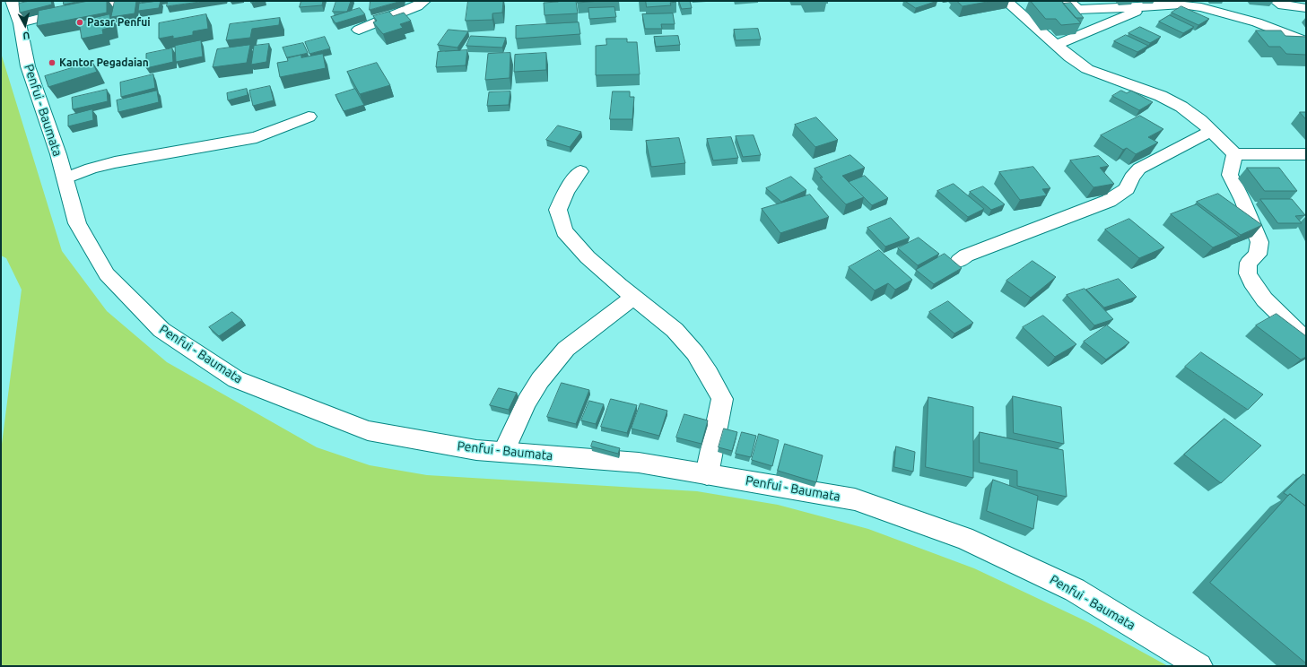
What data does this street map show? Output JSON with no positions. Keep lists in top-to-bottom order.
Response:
{
  "streets": {
    "street": ["Penfui - Baumata"]
  },
  "places": ["Pasar Penfui", "Kantor Pegadaian"],
  "north": "bottom"
}
